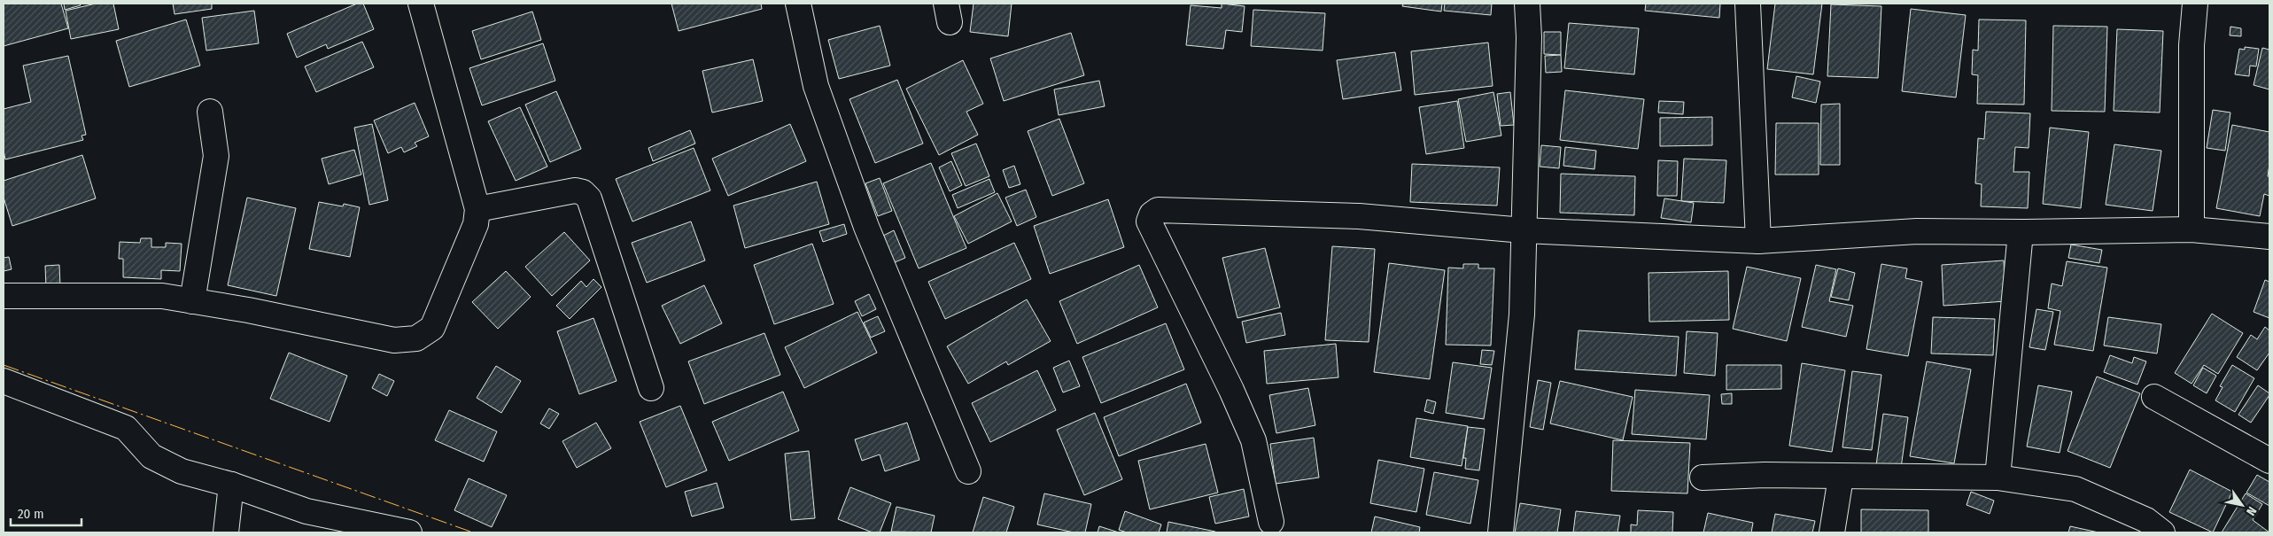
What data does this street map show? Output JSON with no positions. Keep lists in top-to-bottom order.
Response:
{
  "scale_bar": "20 m",
  "north": "bottom right"
}
